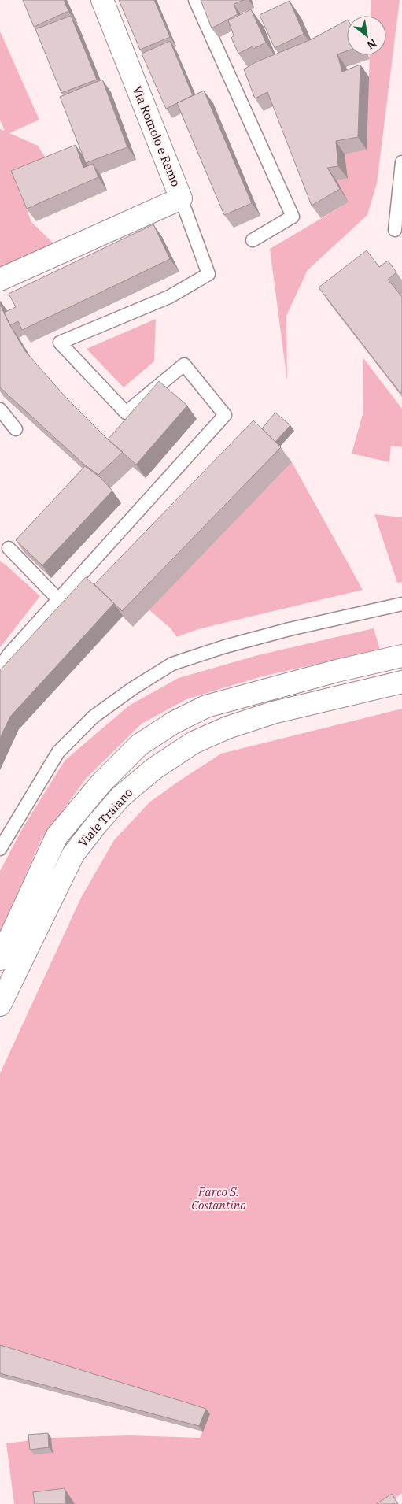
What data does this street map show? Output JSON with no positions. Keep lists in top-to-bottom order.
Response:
{
  "streets": {
    "main road": ["Via Romolo e Remo", "Viale Traiano"]
  },
  "parks": ["Parco S. Costantino"],
  "north": "bottom right"
}
